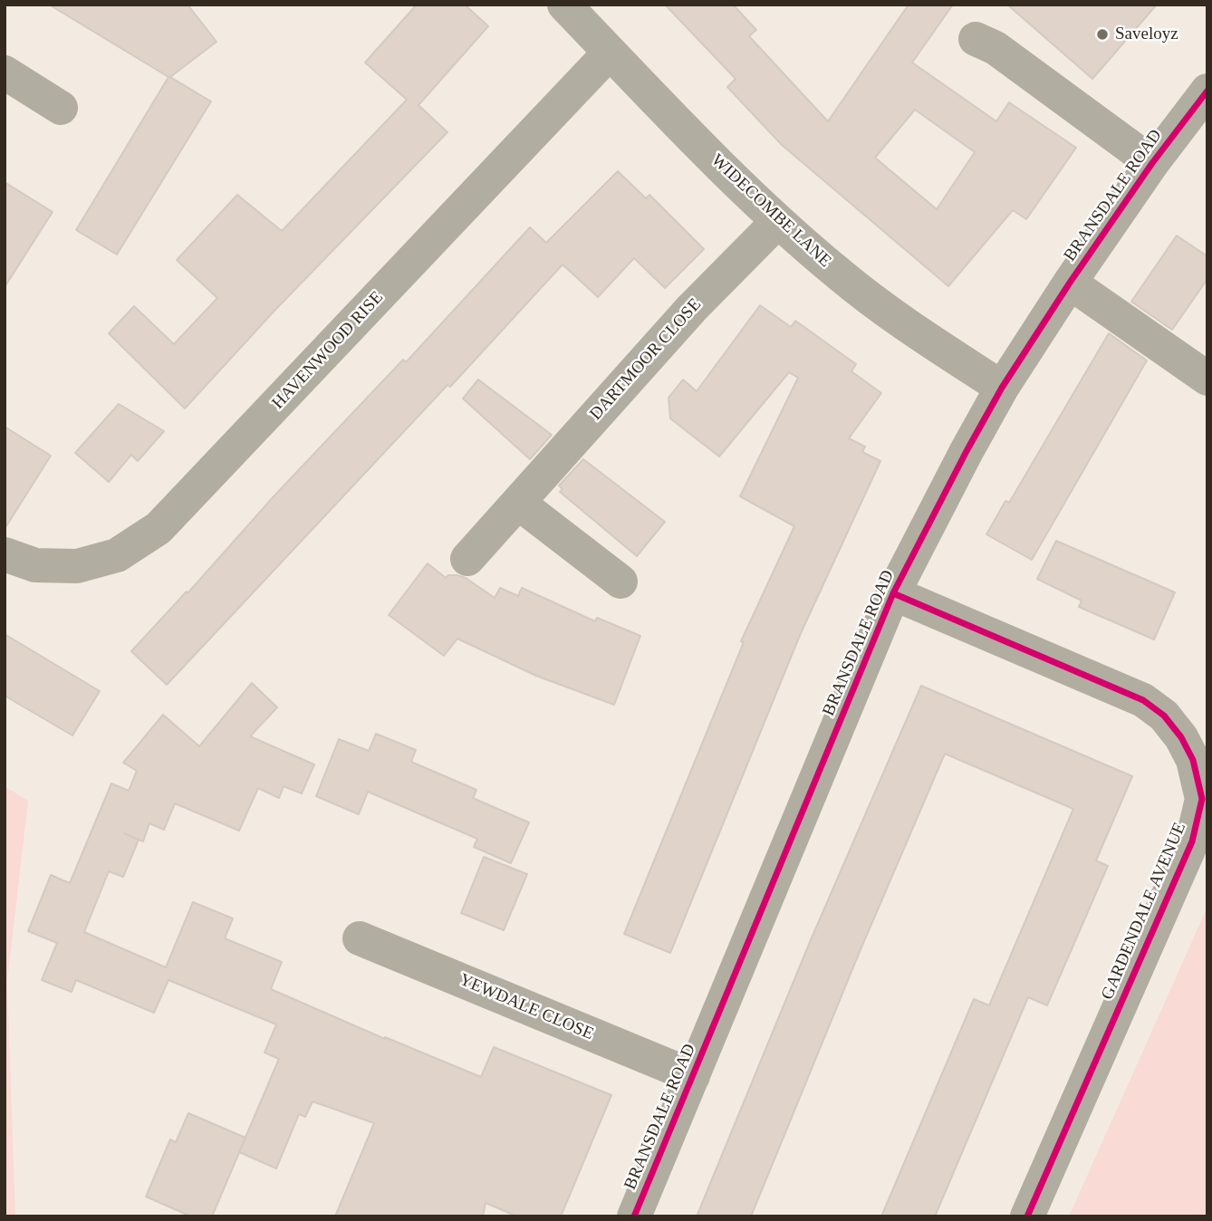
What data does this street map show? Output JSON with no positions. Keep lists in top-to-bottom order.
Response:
{
  "streets": {
    "street": [
      "BRANSDALE ROAD",
      "WIDECOMBE LANE",
      "HAVENWOOD RISE",
      "DARTMOOR CLOSE",
      "GARDENDALE AVENUE",
      "YEWDALE CLOSE"
    ]
  },
  "crossings": [
    ["BRANSDALE ROAD", "WIDECOMBE LANE"],
    ["BRANSDALE ROAD", "GARDENDALE AVENUE"],
    ["BRANSDALE ROAD", "YEWDALE CLOSE"],
    ["WIDECOMBE LANE", "HAVENWOOD RISE"],
    ["WIDECOMBE LANE", "DARTMOOR CLOSE"]
  ],
  "places": ["Saveloyz"]
}
